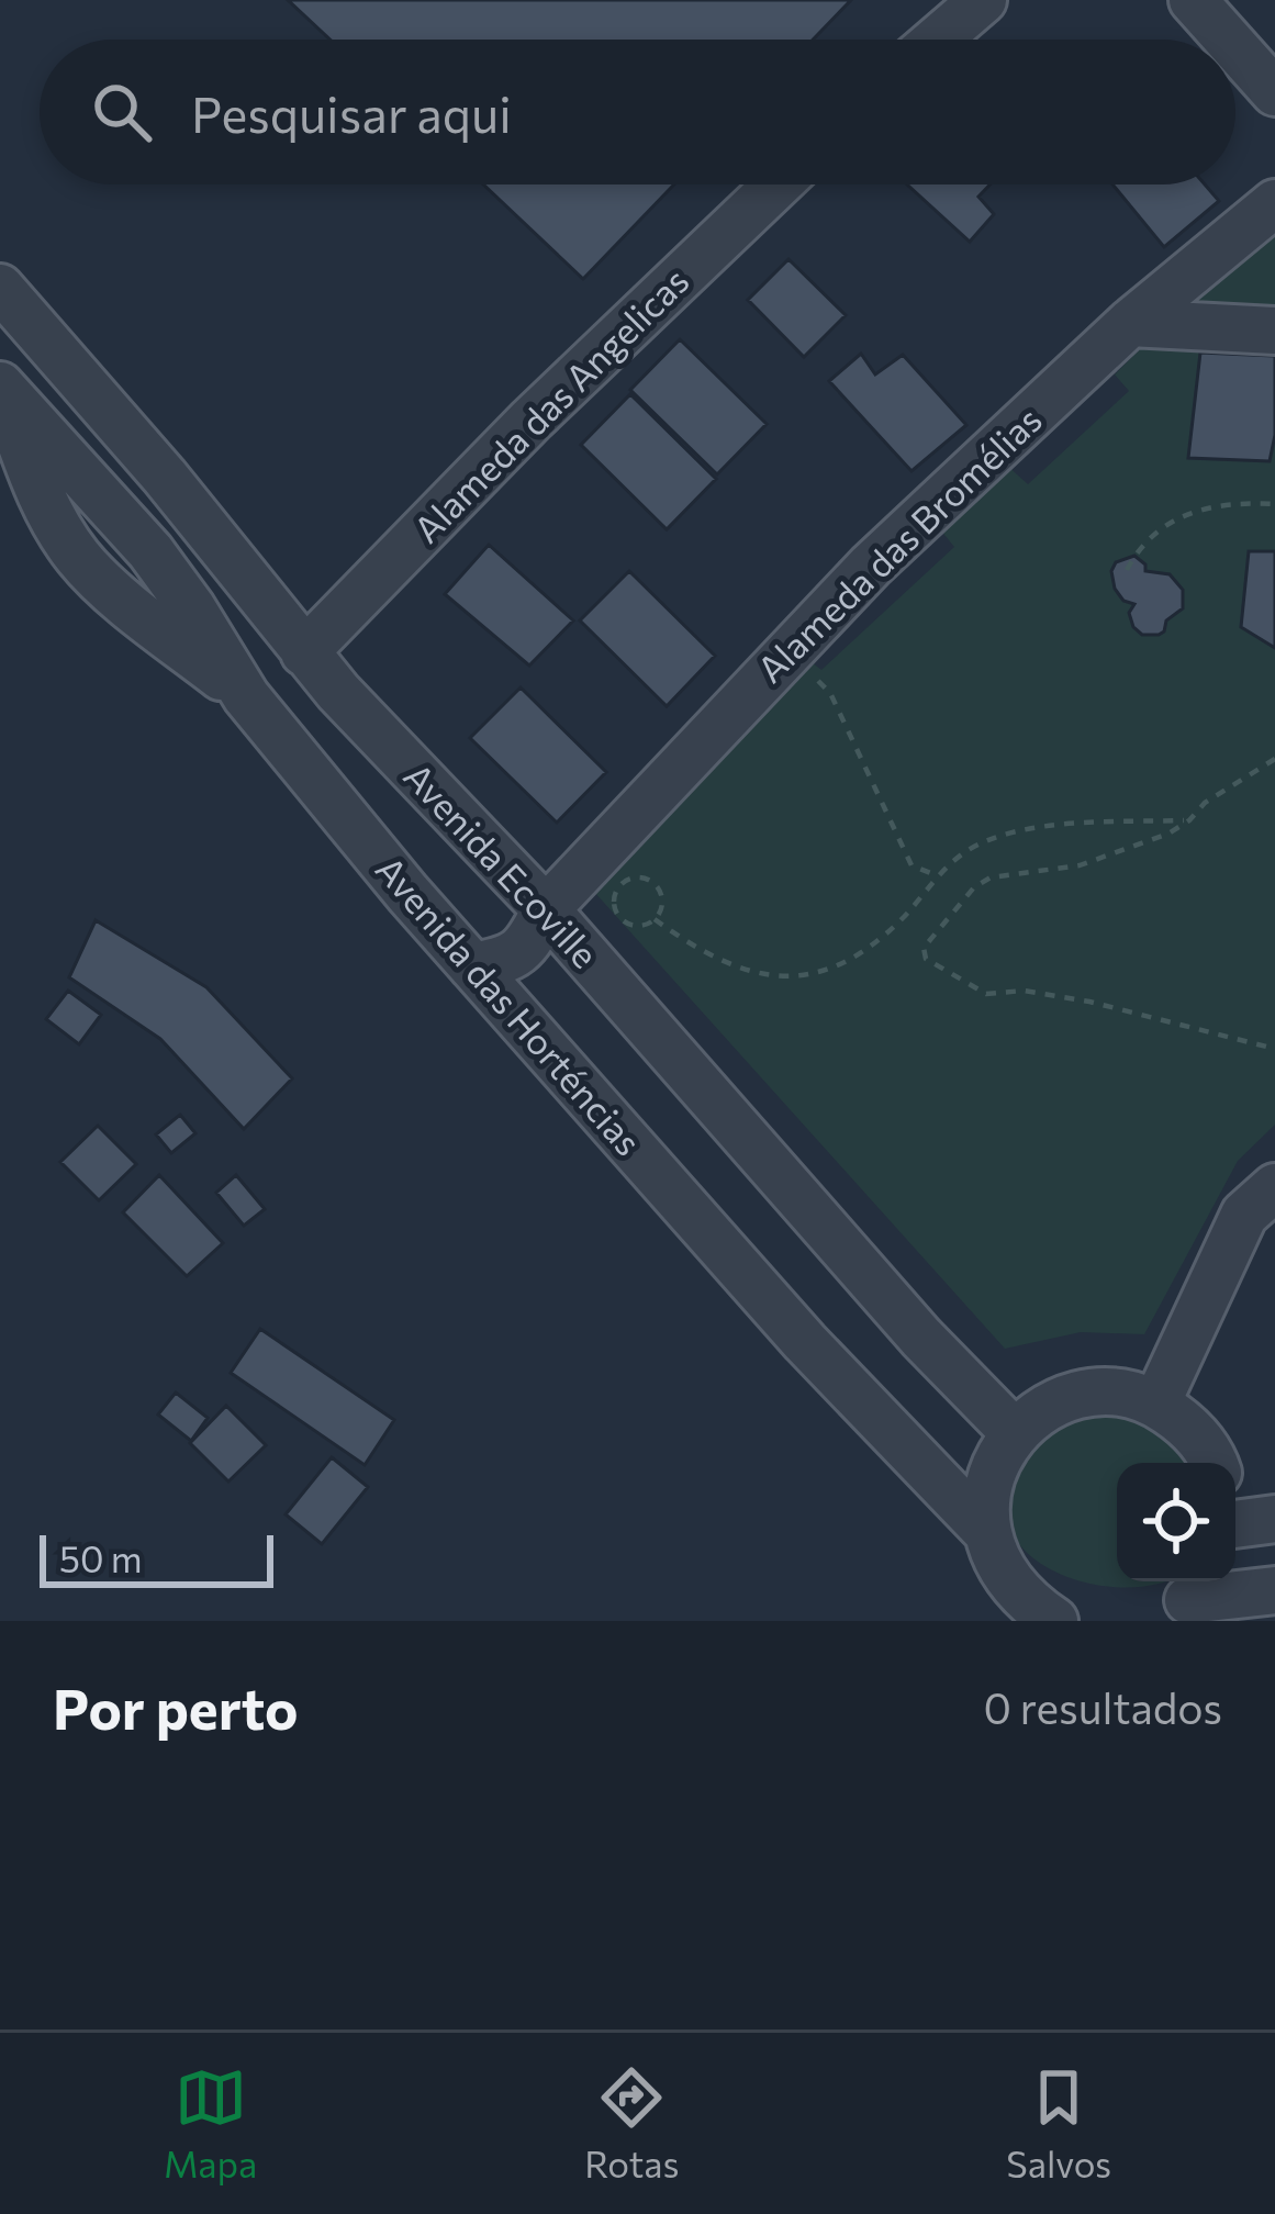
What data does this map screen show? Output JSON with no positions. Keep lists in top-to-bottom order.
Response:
{
  "streets": {
    "street": [
      "Alameda das Angelicas",
      "Alameda das Bromélias",
      "Avenida Ecoville",
      "Avenida das Horténcias"
    ]
  },
  "crossings": [
    ["Alameda das Angelicas", "Avenida Ecoville"],
    ["Alameda das Bromélias", "Avenida Ecoville"],
    ["Alameda das Bromélias", "Avenida das Horténcias"]
  ],
  "scale_bar": "50 m",
  "page": {
    "search": "Pesquisar aqui",
    "scale": "50 m",
    "heading": ["Por perto", "0 resultados"],
    "nav": ["Mapa", "Rotas", "Salvos"]
  }
}
